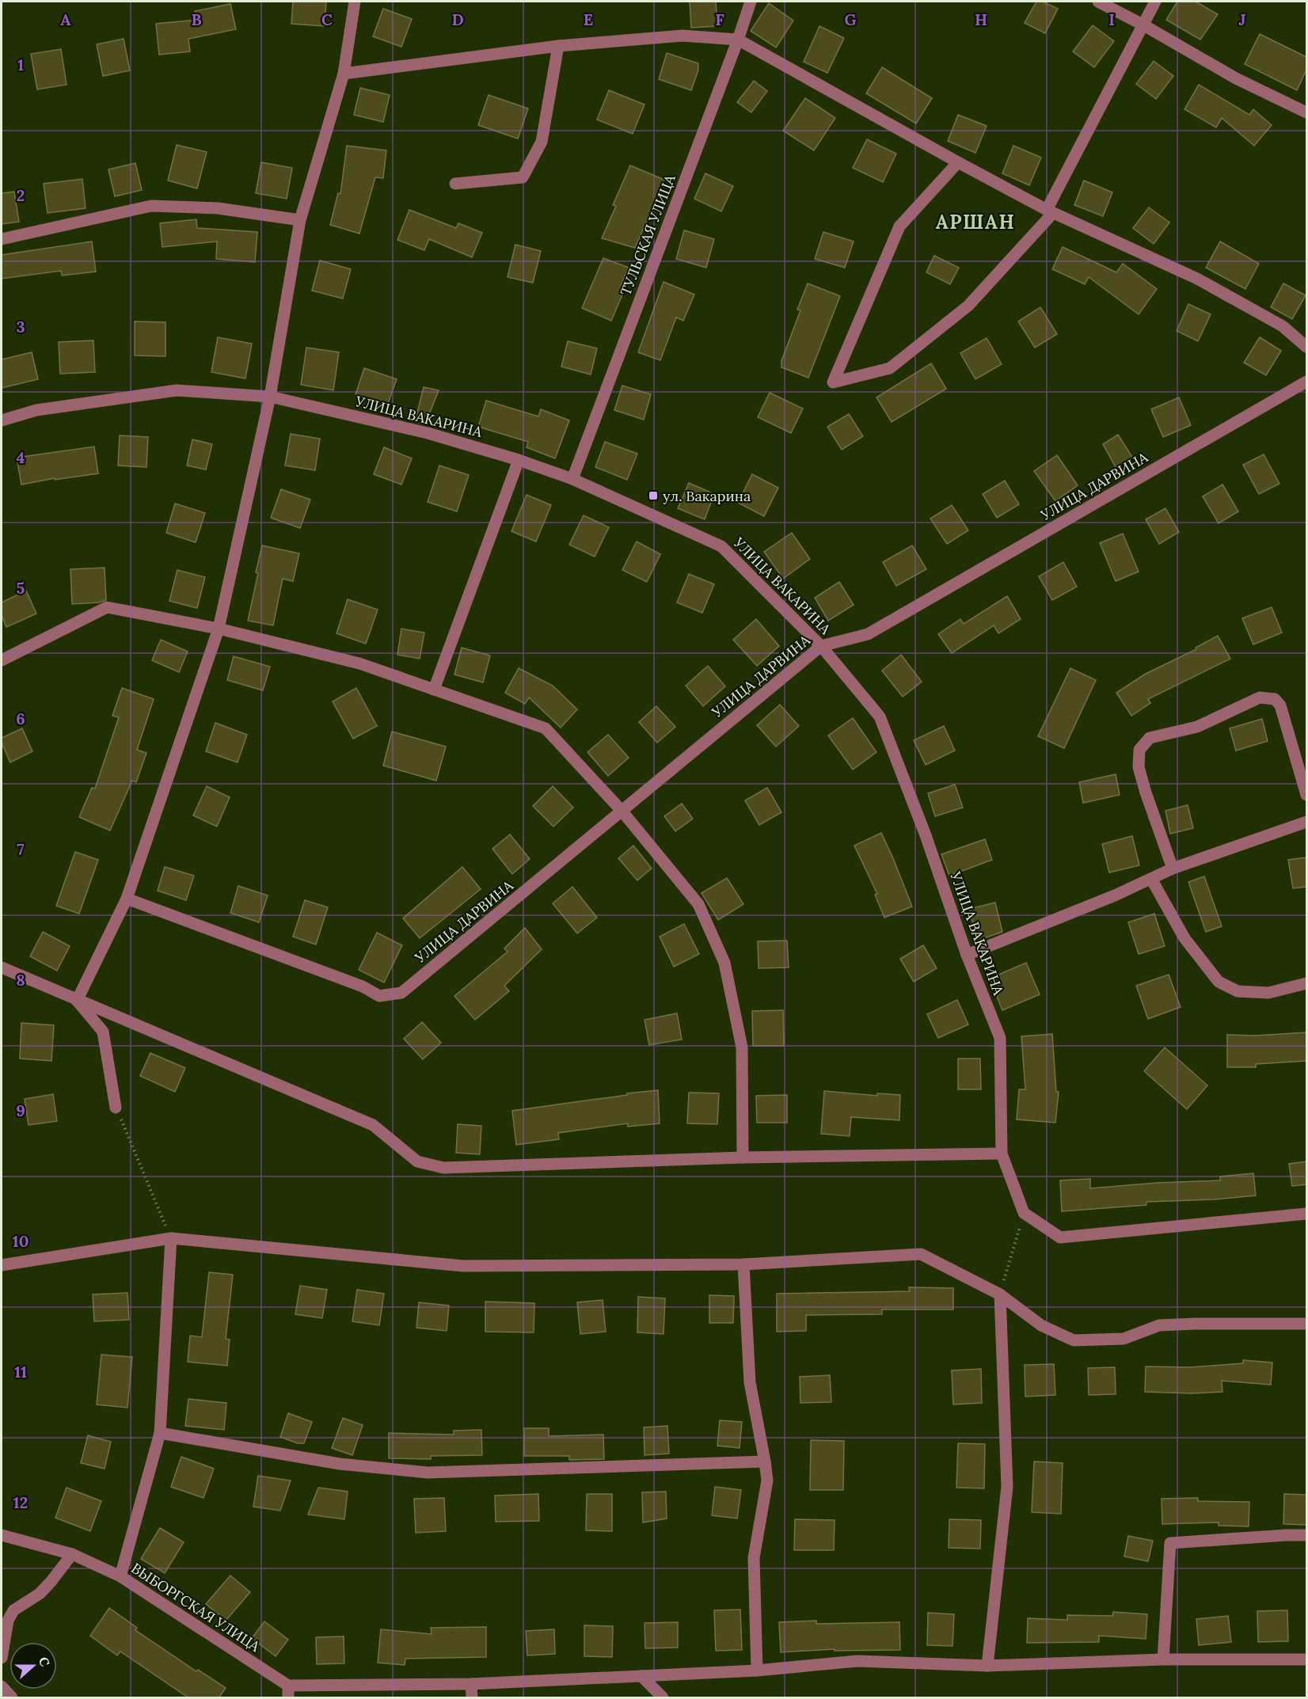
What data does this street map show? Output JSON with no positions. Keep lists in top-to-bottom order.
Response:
{
  "streets": {
    "street": [
      "ТУЛЬСКАЯ УЛИЦА",
      "УЛИЦА ВАКАРИНА",
      "УЛИЦА ДАРВИНА",
      "ВЫБОРГСКАЯ УЛИЦА"
    ]
  },
  "crossings": [
    ["ТУЛЬСКАЯ УЛИЦА", "УЛИЦА ВАКАРИНА"],
    ["УЛИЦА ВАКАРИНА", "УЛИЦА ДАРВИНА"]
  ],
  "districts": ["АРШАН"],
  "places": {
    "transit": ["ул. Вакарина"]
  },
  "north": "right",
  "grid": {
    "columns": [
      "A",
      "B",
      "C",
      "D",
      "E",
      "F",
      "G",
      "H",
      "I",
      "J"
    ],
    "rows": [
      "1",
      "2",
      "3",
      "4",
      "5",
      "6",
      "7",
      "8",
      "9",
      "10",
      "11",
      "12"
    ]
  }
}
